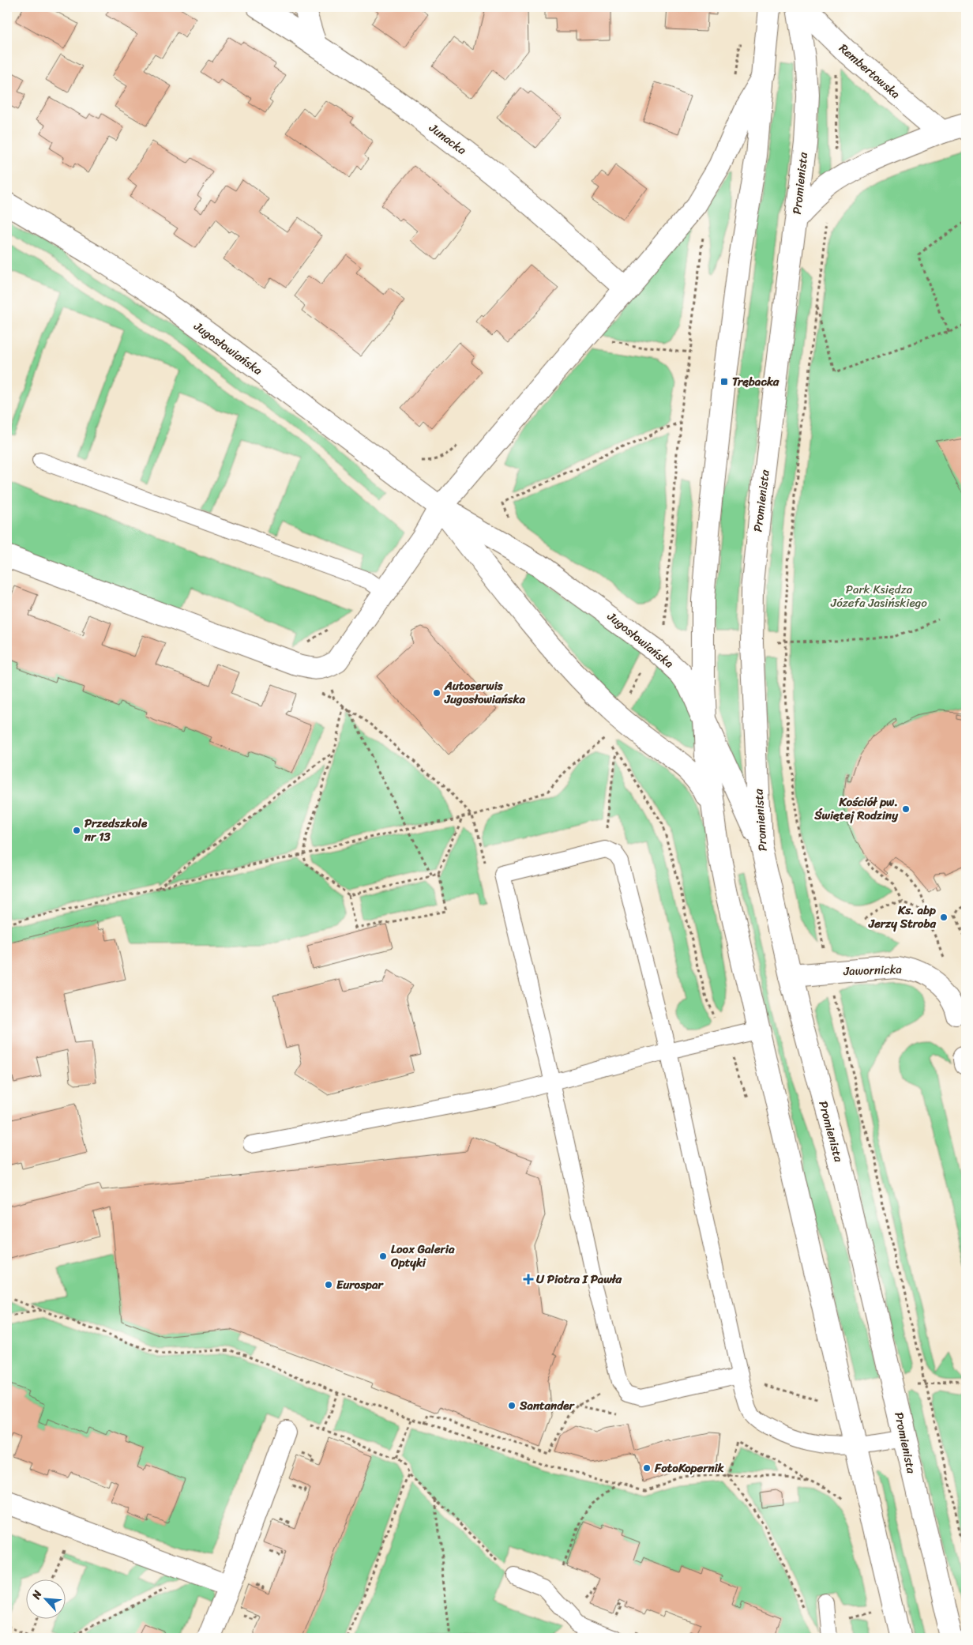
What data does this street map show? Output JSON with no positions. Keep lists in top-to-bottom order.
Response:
{
  "streets": {
    "street": [
      "Rembertowska",
      "Junacka",
      "Promienista",
      "Jugosłowiańska",
      "Jawornicka"
    ]
  },
  "crossings": [
    ["Promienista", "Jugosłowiańska"],
    ["Promienista", "Jawornicka"]
  ],
  "parks": ["Park Księdza Józefa Jasińskiego"],
  "places": {
    "transit": ["Trębacka"],
    "other": [
      "Autoserwis Jugosłowiańska",
      "Kościół pw. Świętej Rodziny",
      "Przedszkole nr 13",
      "Ks. abp Jerzy Stroba",
      "Loox Galeria Optyki",
      "Eurospar",
      "Santander",
      "FotoKopernik"
    ],
    "health": ["U Piotra I Pawła"]
  },
  "north": "top left"
}
